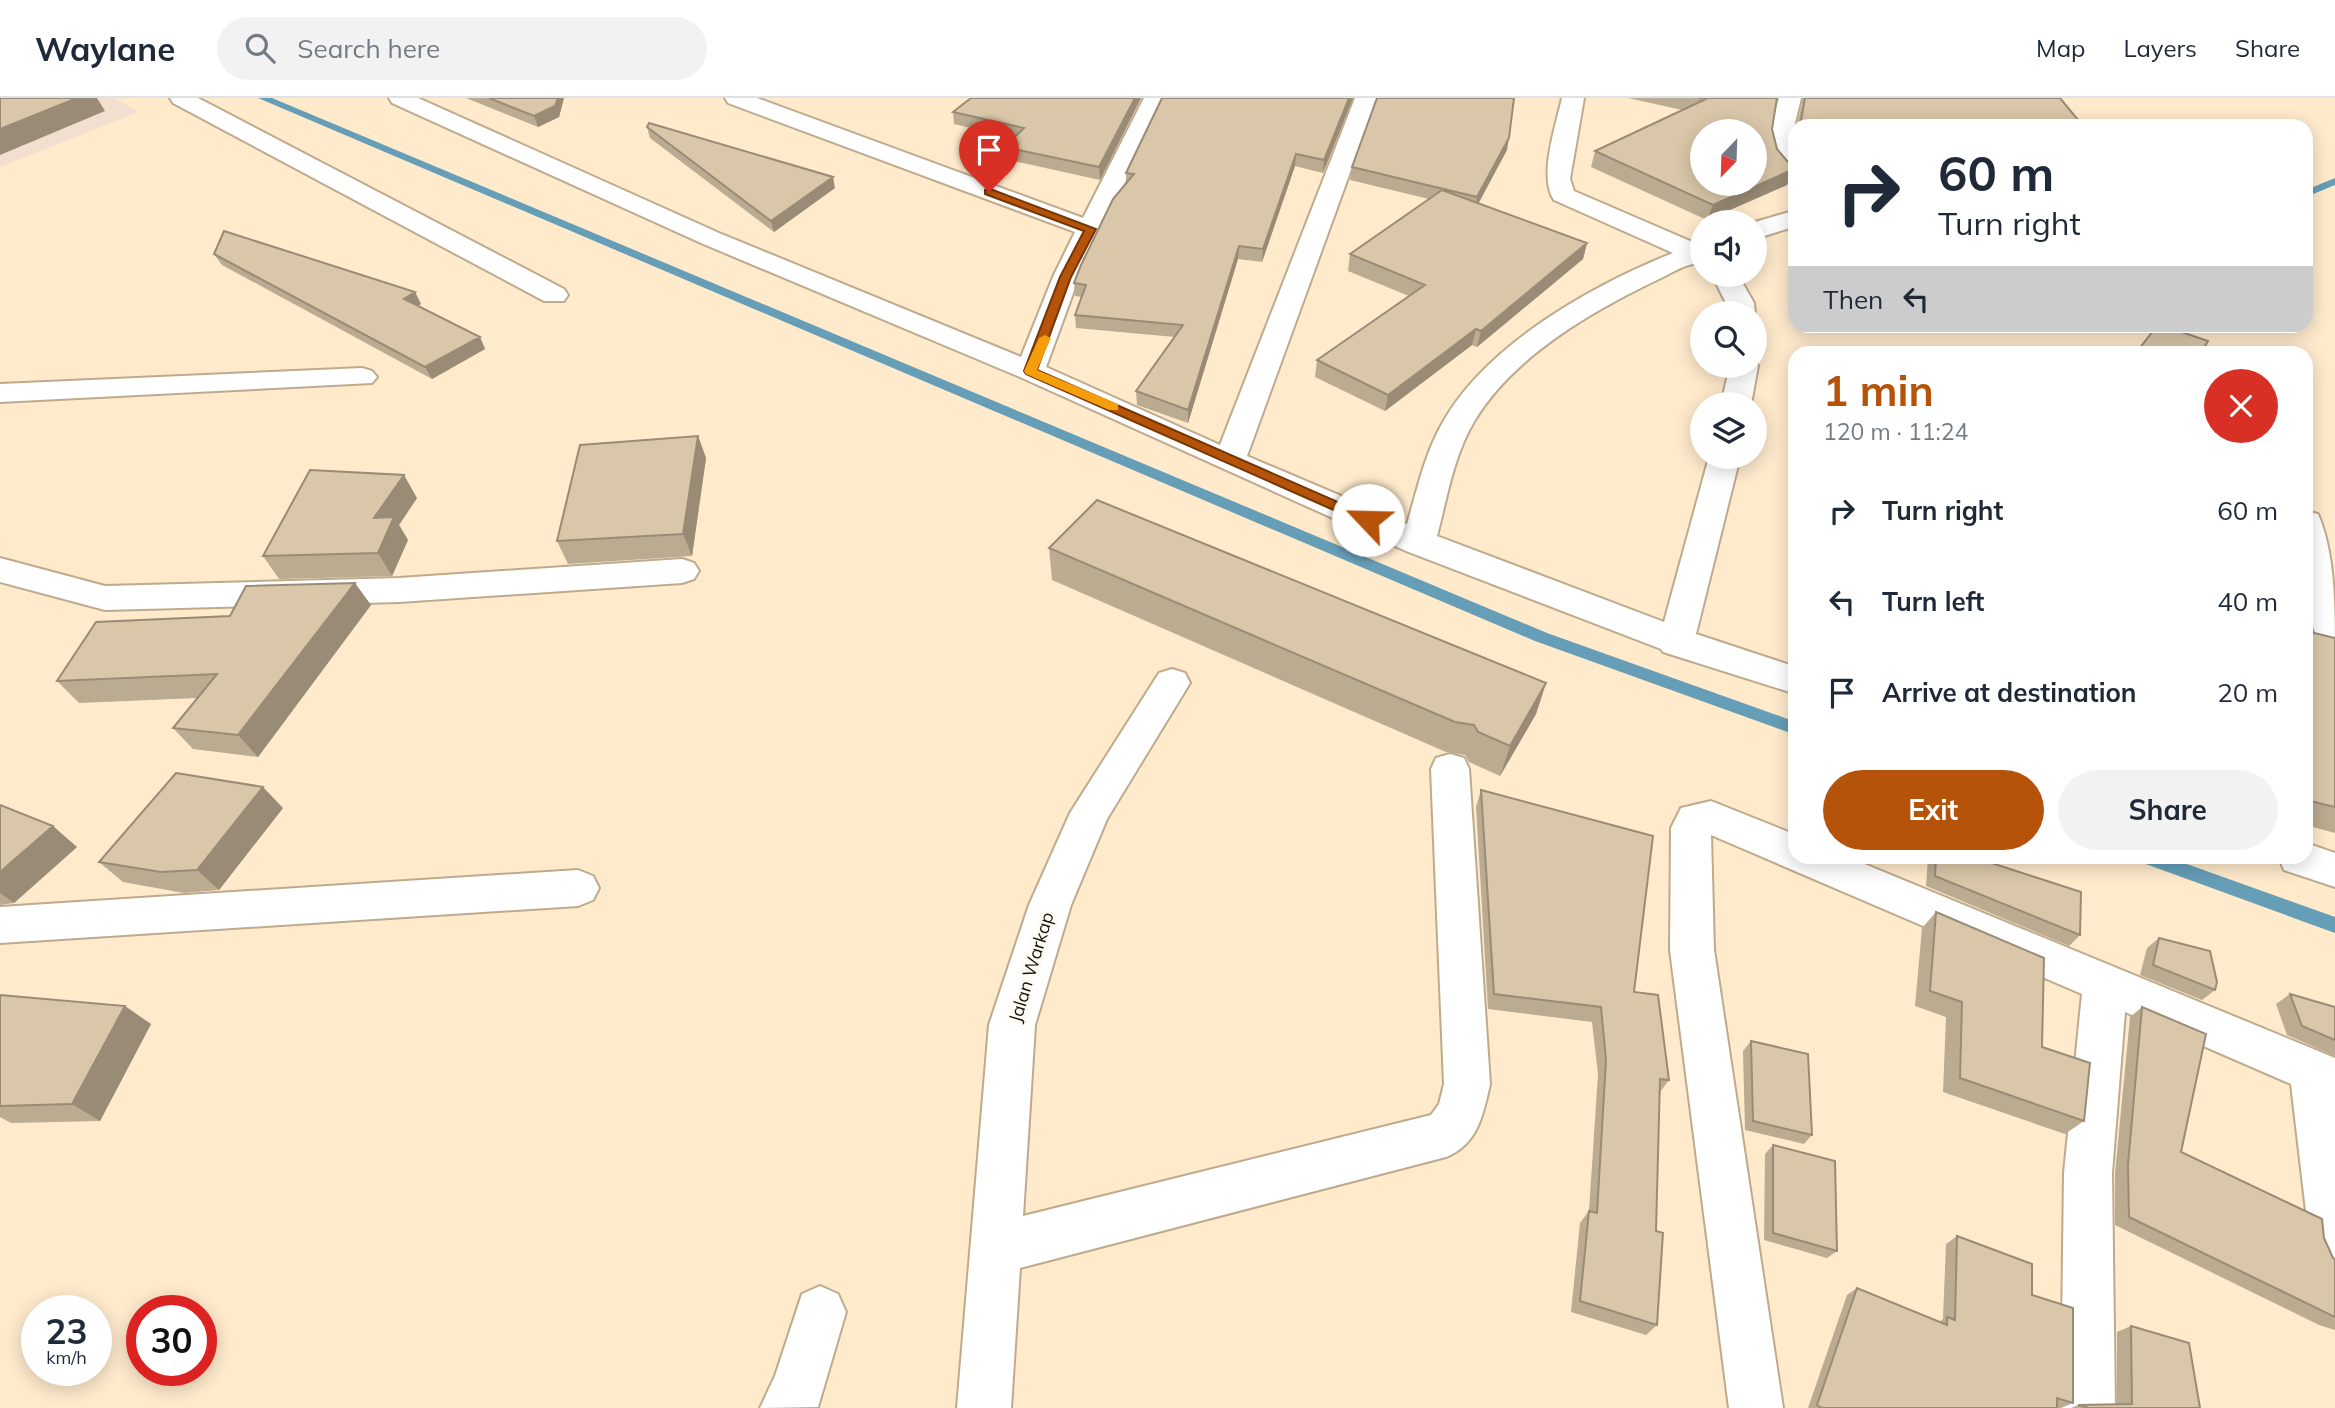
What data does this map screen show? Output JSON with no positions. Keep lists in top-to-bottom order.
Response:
{
  "streets": {
    "street": ["Jalan Warkap"]
  },
  "north": "bottom left",
  "page": {
    "header": "Waylane",
    "search": "Search here",
    "nav": ["Map", "Layers", "Share"],
    "turn": ["60 m", "Turn right"],
    "then": "Then",
    "heading": ["1 min", "120 m · 11:24"],
    "list": [
      {
        "name": "Turn right",
        "value": "60 m"
      },
      {
        "name": "Turn left",
        "value": "40 m"
      },
      {
        "name": "Arrive at destination",
        "value": "20 m"
      }
    ],
    "buttons": ["Exit", "Share"],
    "speed": "23 km/h",
    "limit": "30"
  }
}
